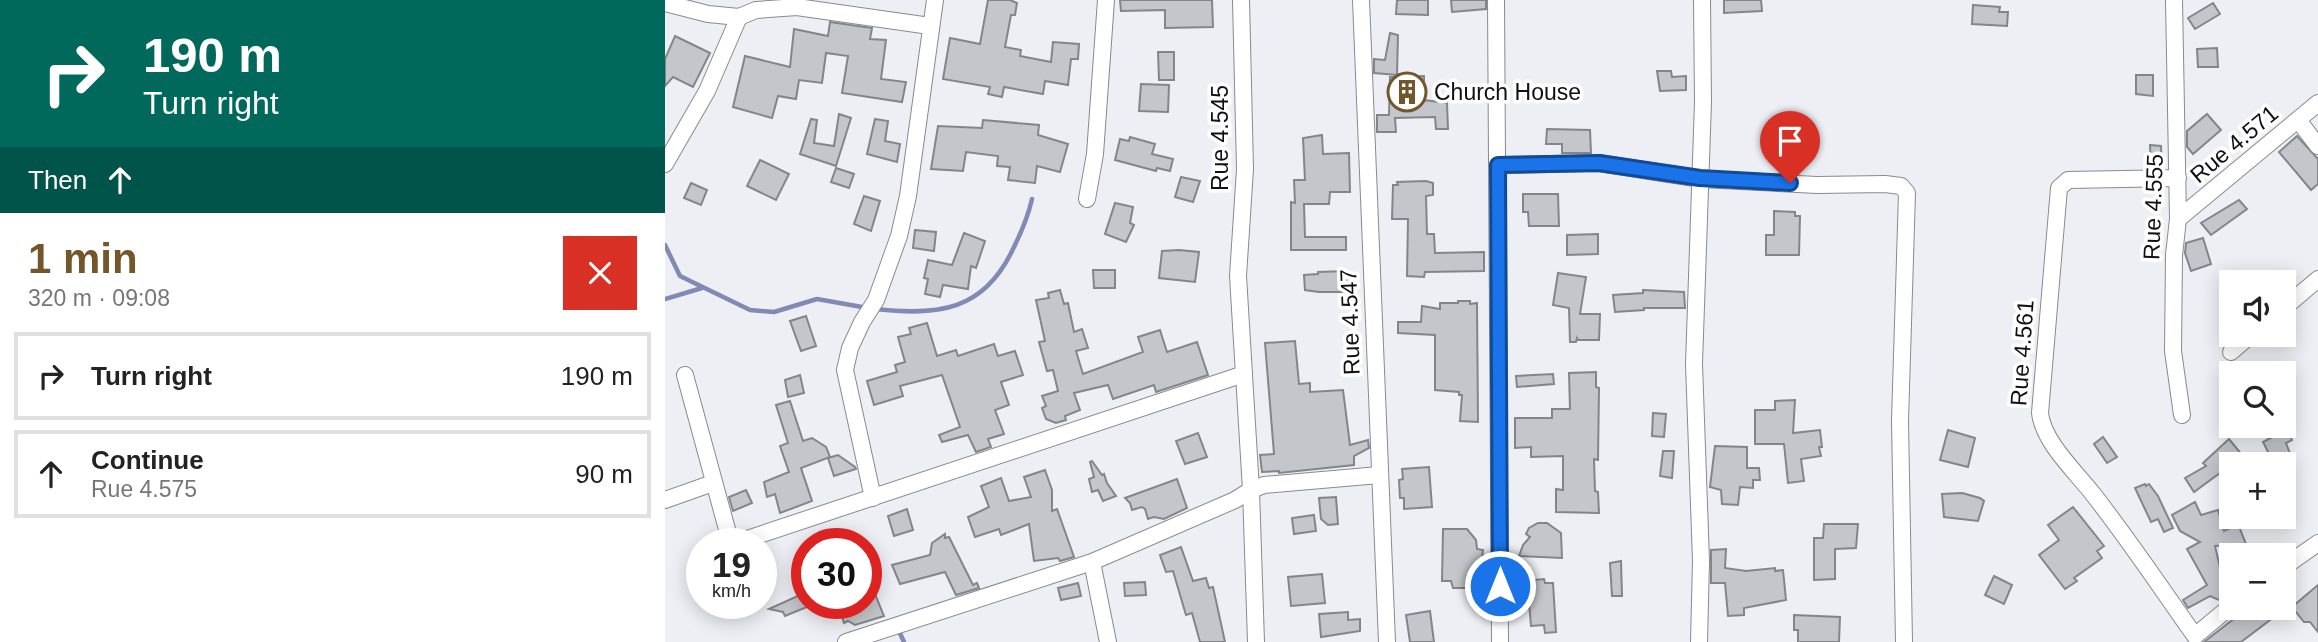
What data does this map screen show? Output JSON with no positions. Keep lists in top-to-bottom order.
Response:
{
  "streets": {
    "street": [
      "Rue 4.545",
      "Rue 4.571",
      "Rue 4.555",
      "Rue 4.547",
      "Rue 4.561"
    ]
  },
  "crossings": [
    ["Rue 4.571", "Rue 4.555"],
    ["Rue 4.555", "Rue 4.561"]
  ],
  "places": {
    "building": ["Church House"]
  },
  "page": {
    "turn": ["190 m", "Turn right"],
    "then": "Then",
    "heading": ["1 min", "320 m · 09:08"],
    "map_buttons": ["+", "−"],
    "list": [
      {
        "name": "Turn right",
        "value": "190 m"
      },
      {
        "name": "Continue",
        "note": "Rue 4.575",
        "value": "90 m"
      }
    ],
    "speed": "19 km/h",
    "limit": "30"
  }
}
